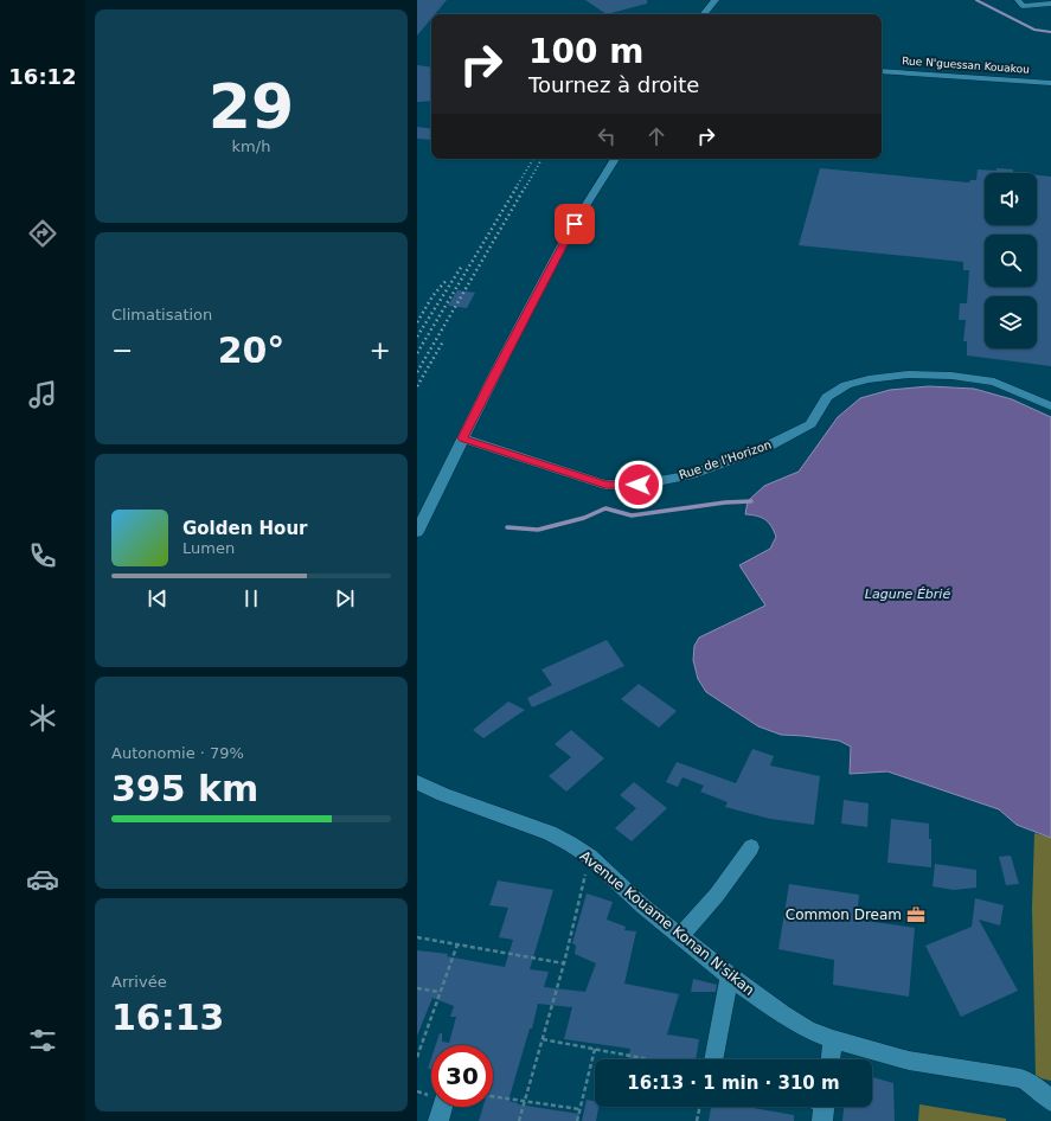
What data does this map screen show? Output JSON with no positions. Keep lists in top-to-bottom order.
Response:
{
  "streets": {
    "street": ["Rue N'guessan Kouakou", "Rue de l'Horizon", "Avenue Kouame Konan N'sikan"]
  },
  "water": ["Lagune Ébrié"],
  "places": {
    "office": ["Common Dream"]
  },
  "page": {
    "tabs": "16:12",
    "tile": [
      ["29", "km/h"],
      "Climatisation",
      ["Autonomie · 79%", "395 km"],
      ["Arrivée", "16:13"]
    ],
    "turn": ["100 m", "Tournez à droite"],
    "heat": ["−", "20°", "+"],
    "song": ["Golden Hour", "Lumen"],
    "limit": "30",
    "trip": "16:13 · 1 min · 310 m"
  }
}
